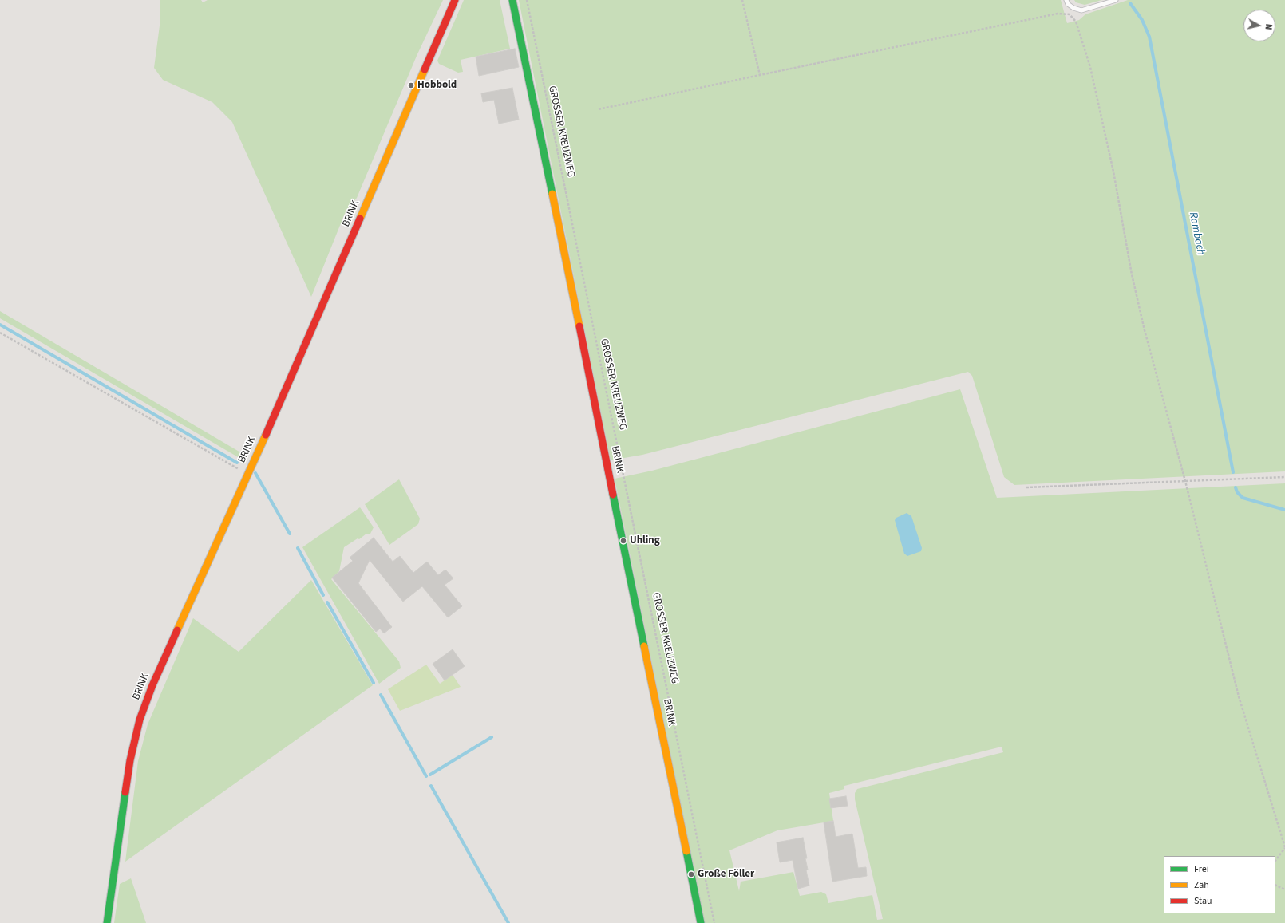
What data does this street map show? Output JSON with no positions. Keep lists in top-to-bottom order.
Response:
{
  "streets": {
    "street": ["BRINK"],
    "path": ["GROSSER KREUZWEG"]
  },
  "water": ["Rambach"],
  "places": ["Hobbold", "Uhling", "Große Föller"],
  "legend": ["Frei", "Zäh", "Stau"],
  "north": "right"
}
